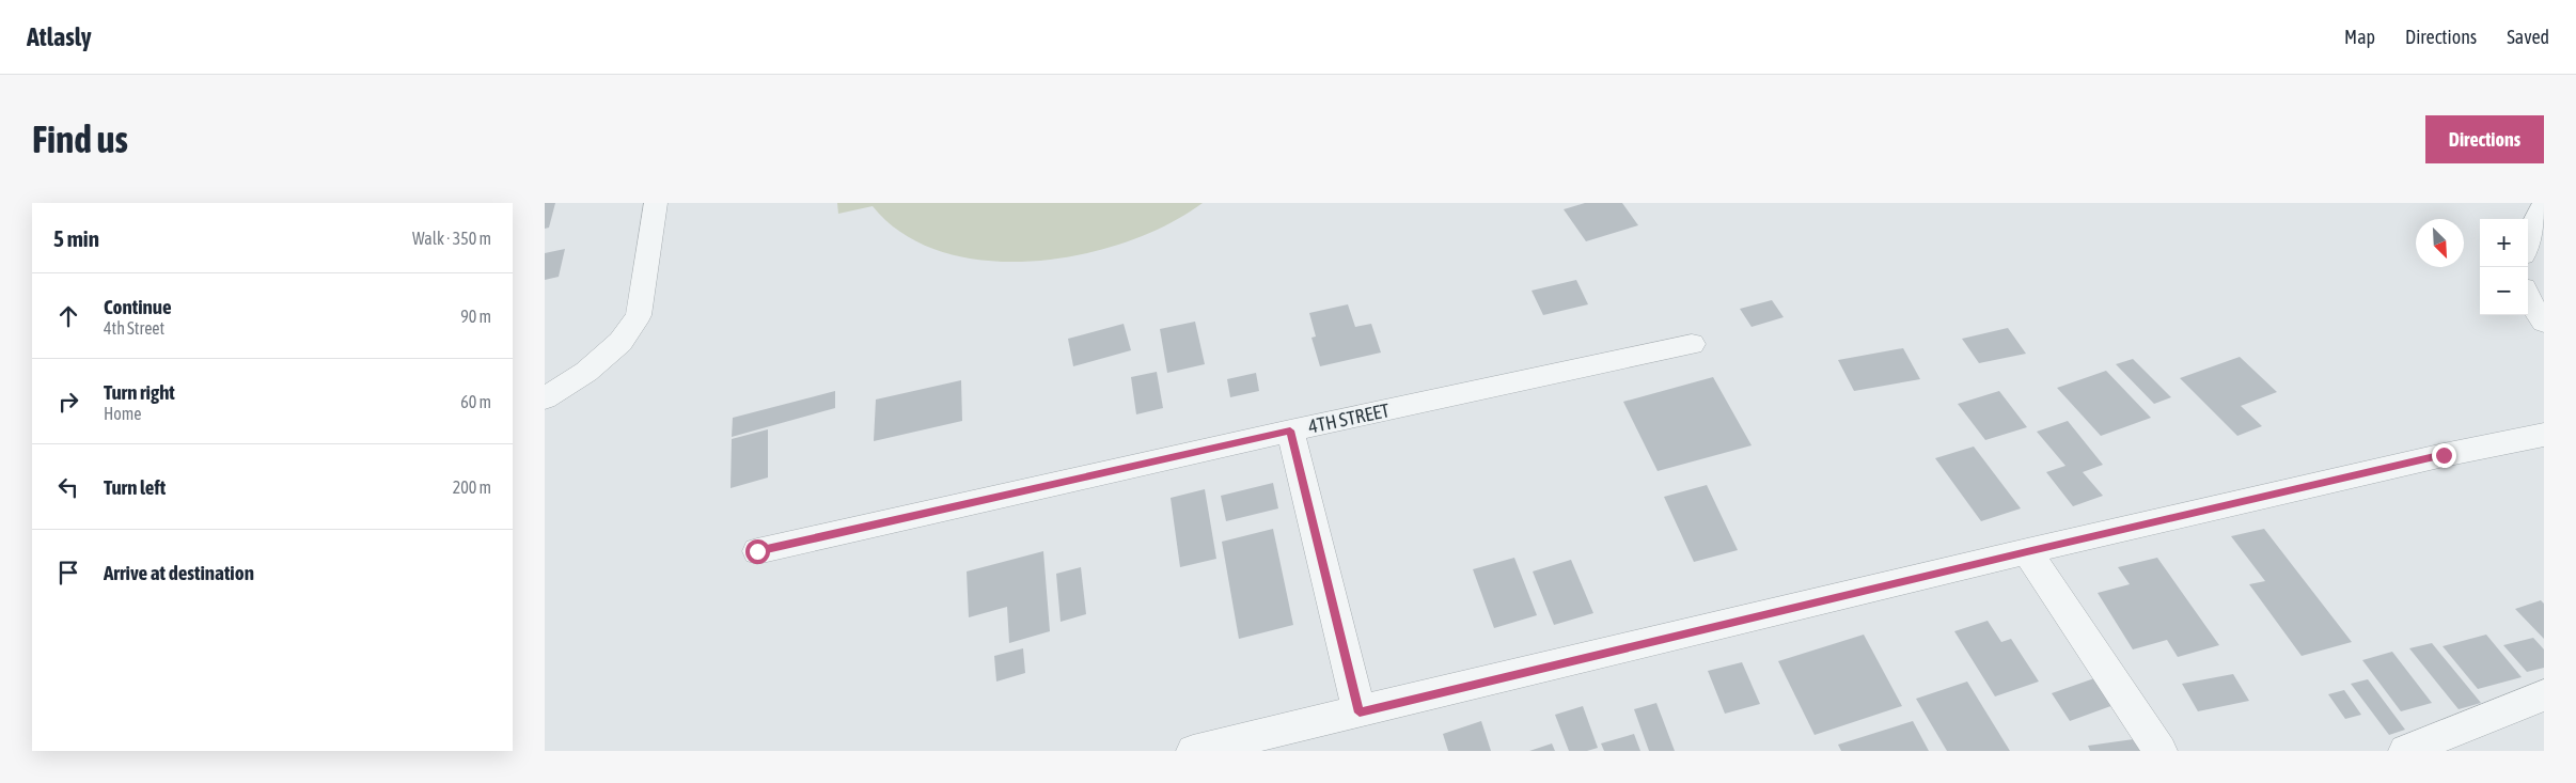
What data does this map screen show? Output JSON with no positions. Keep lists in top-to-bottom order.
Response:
{
  "streets": {
    "street": ["4TH STREET"]
  },
  "north": "bottom right",
  "page": {
    "header": "Atlasly",
    "nav": ["Map", "Directions", "Saved"],
    "buttons": "Directions",
    "title": "Find us",
    "heading": ["5 min", "Walk · 350 m"],
    "map_buttons": ["+", "−"],
    "list": [
      ["Continue", "4th Street", "90 m"],
      ["Turn right", "Home", "60 m"],
      ["Turn left", "200 m"],
      "Arrive at destination"
    ]
  }
}
